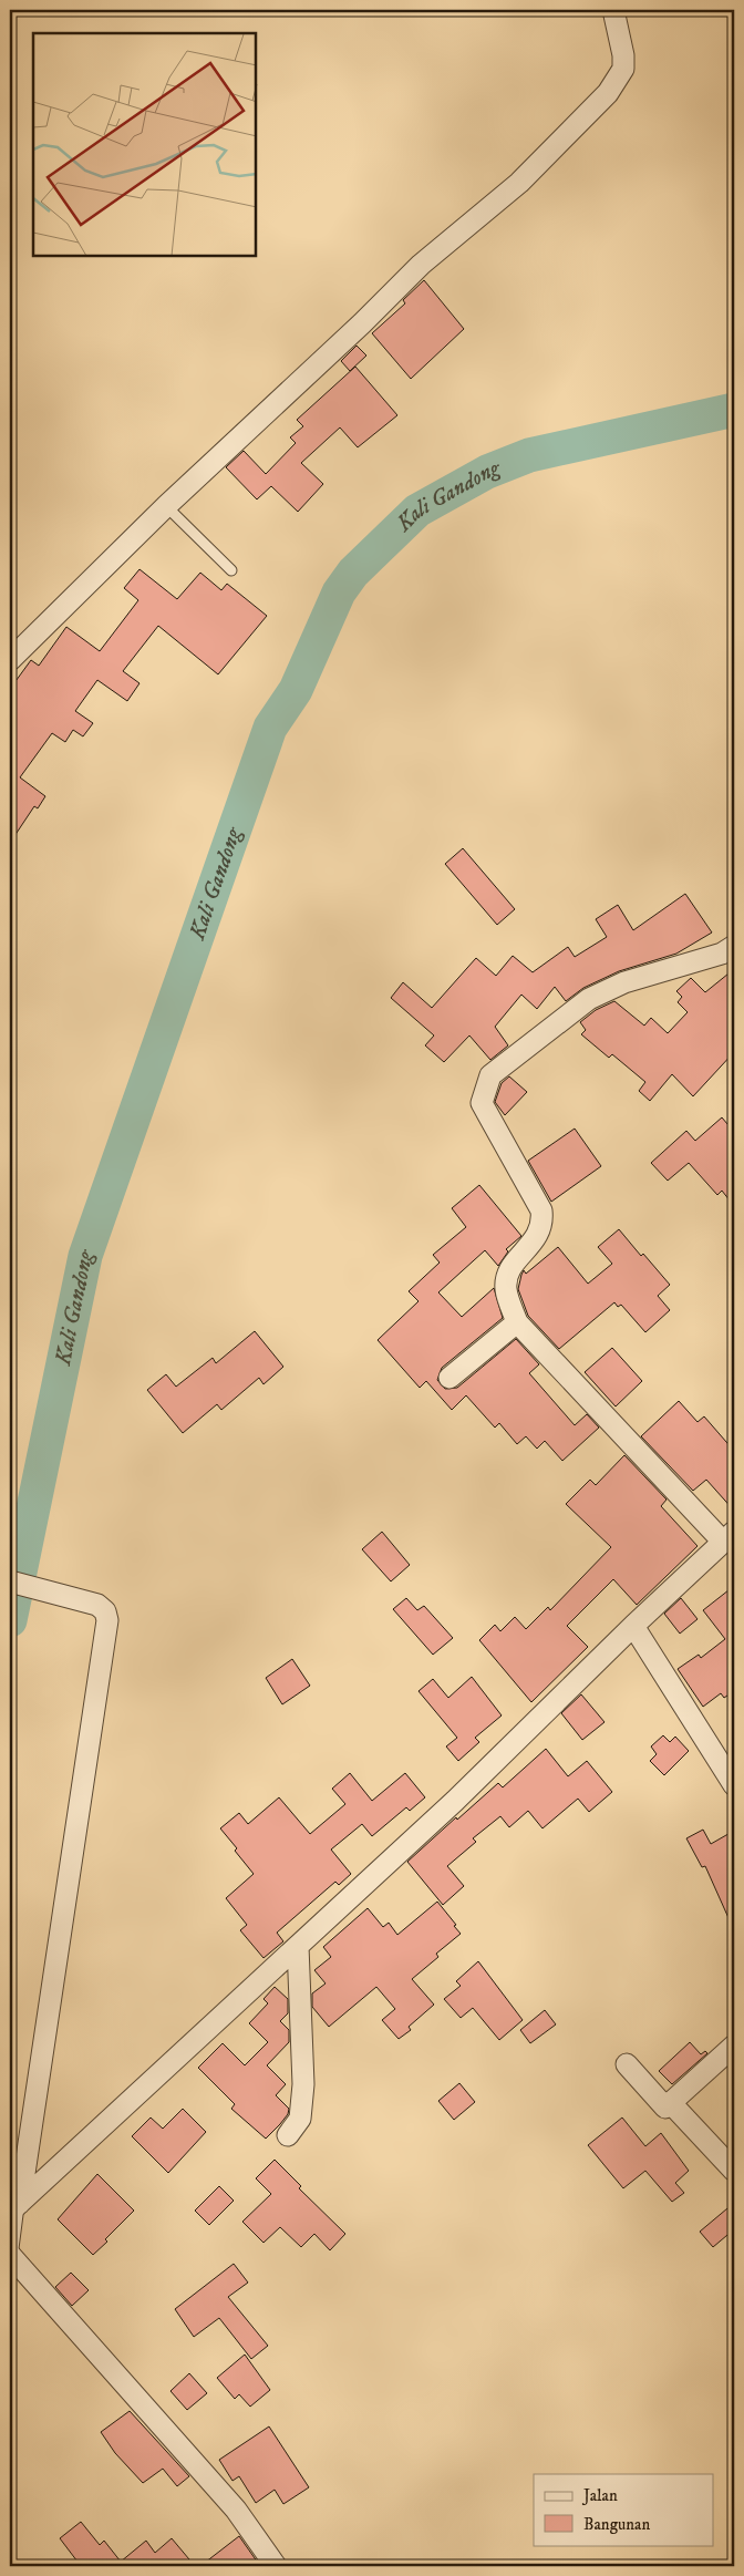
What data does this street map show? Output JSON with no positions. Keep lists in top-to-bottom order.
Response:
{
  "water": ["Kali Gandong"],
  "legend": ["Jalan", "Bangunan"]
}
